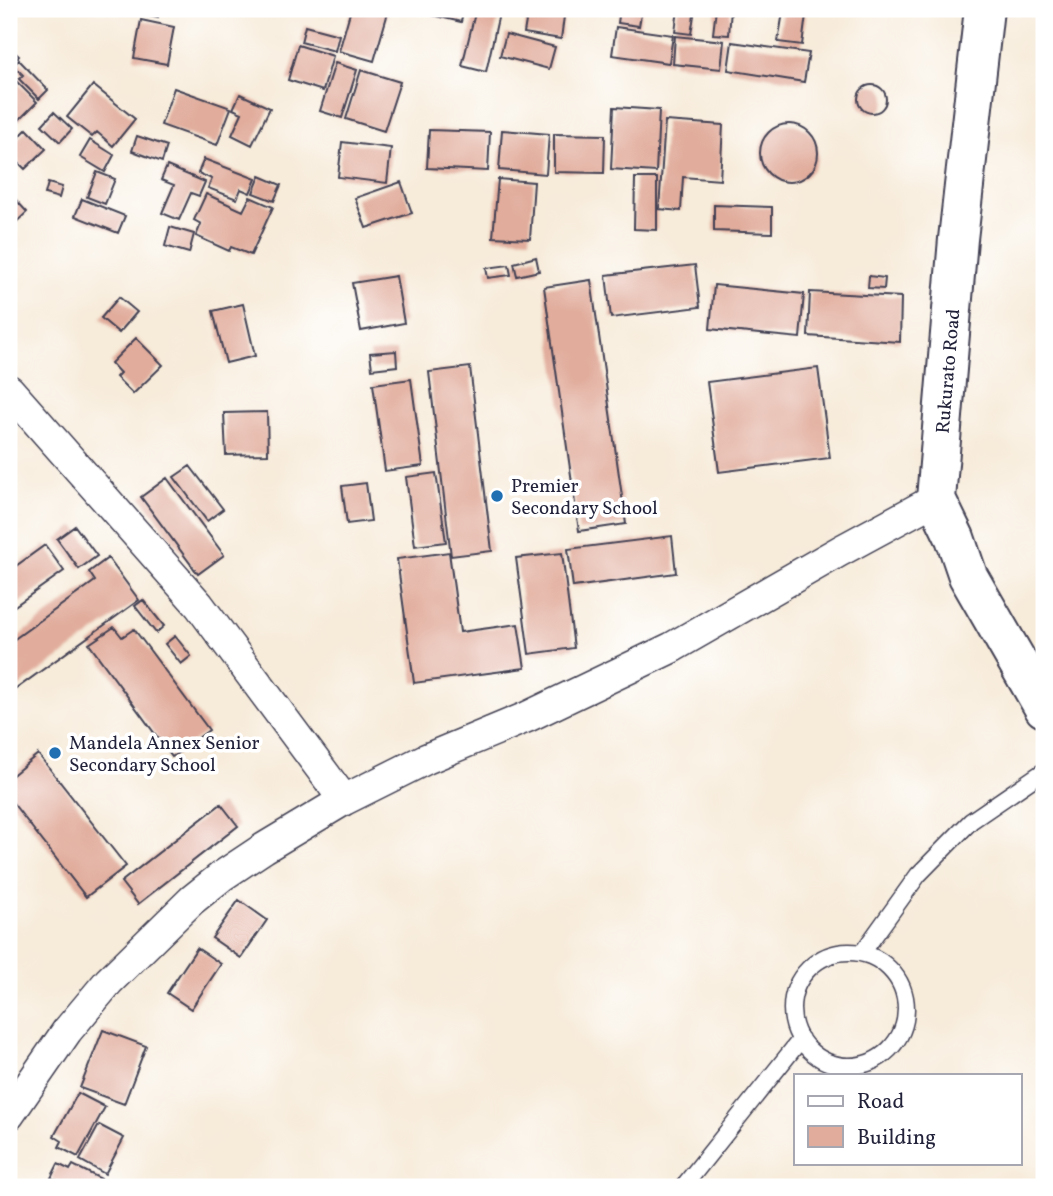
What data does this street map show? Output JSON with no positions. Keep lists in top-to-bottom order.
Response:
{
  "streets": {
    "street": ["Rukurato Road"]
  },
  "places": ["Premier Secondary School", "Mandela Annex Senior Secondary School"],
  "legend": ["Road", "Building"]
}
